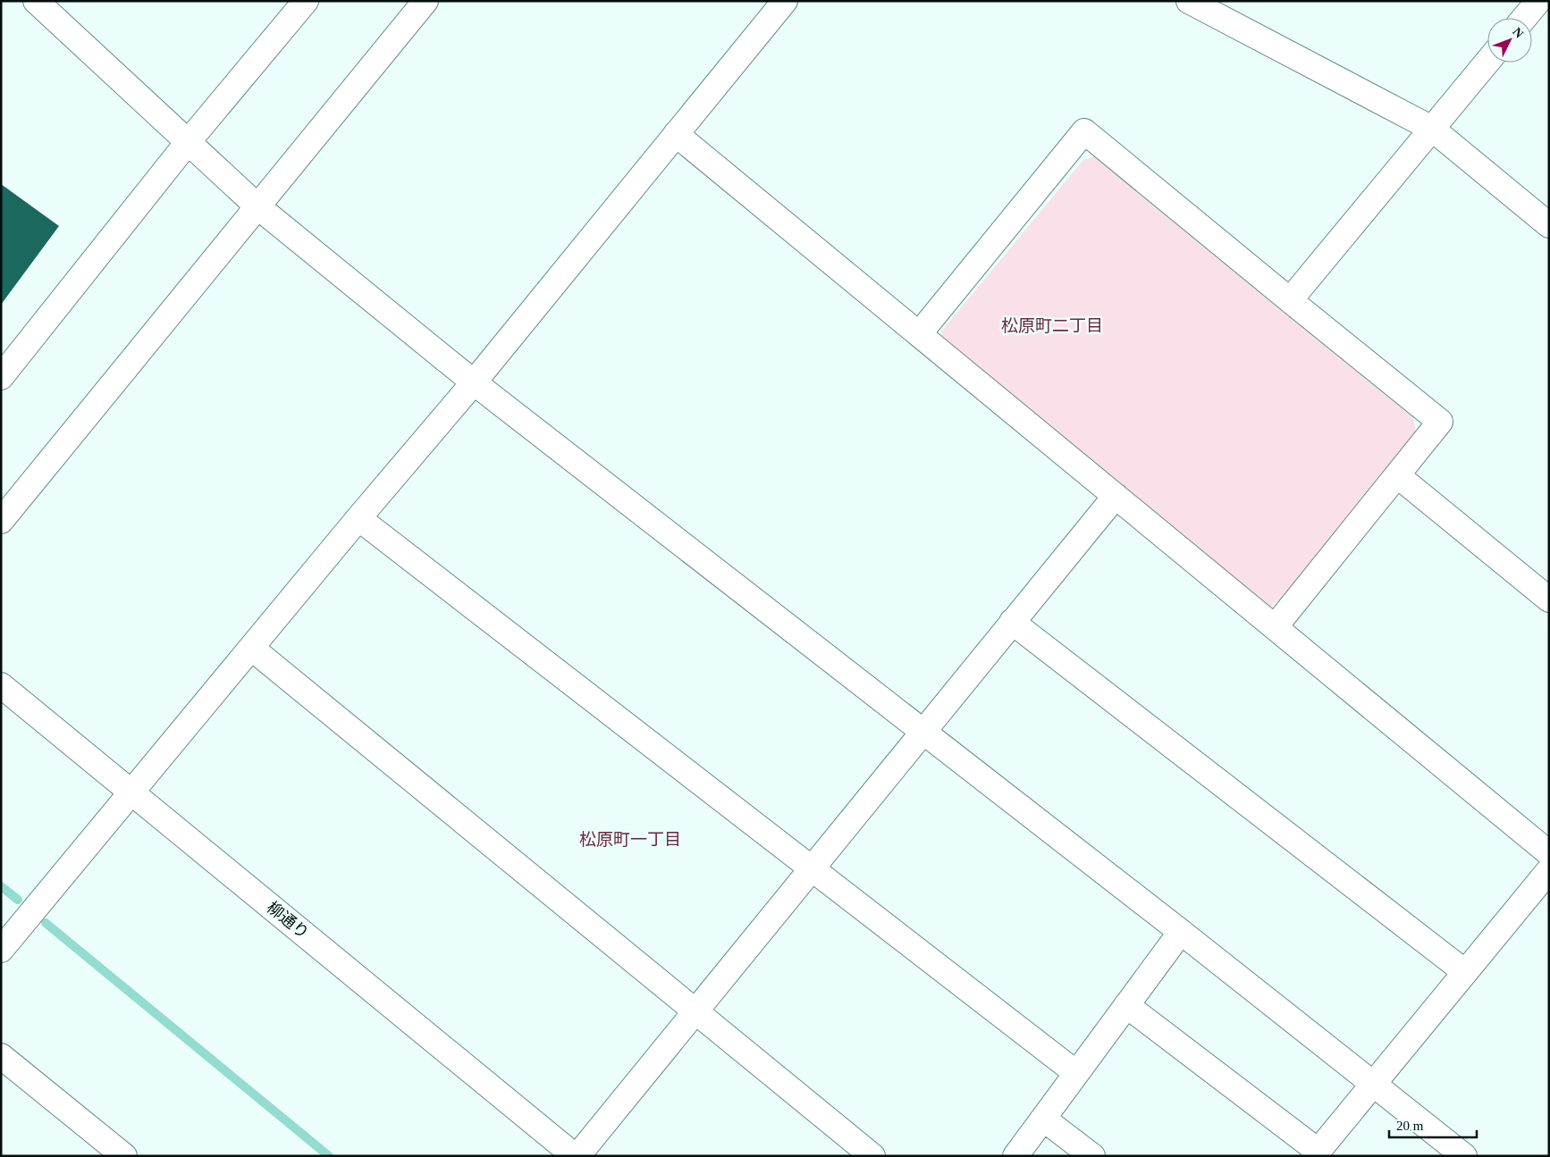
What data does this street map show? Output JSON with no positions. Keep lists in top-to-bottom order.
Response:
{
  "streets": {
    "street": ["柳通り"]
  },
  "districts": ["松原町二丁目", "松原町一丁目"],
  "scale_bar": "20 m",
  "north": "top right"
}
